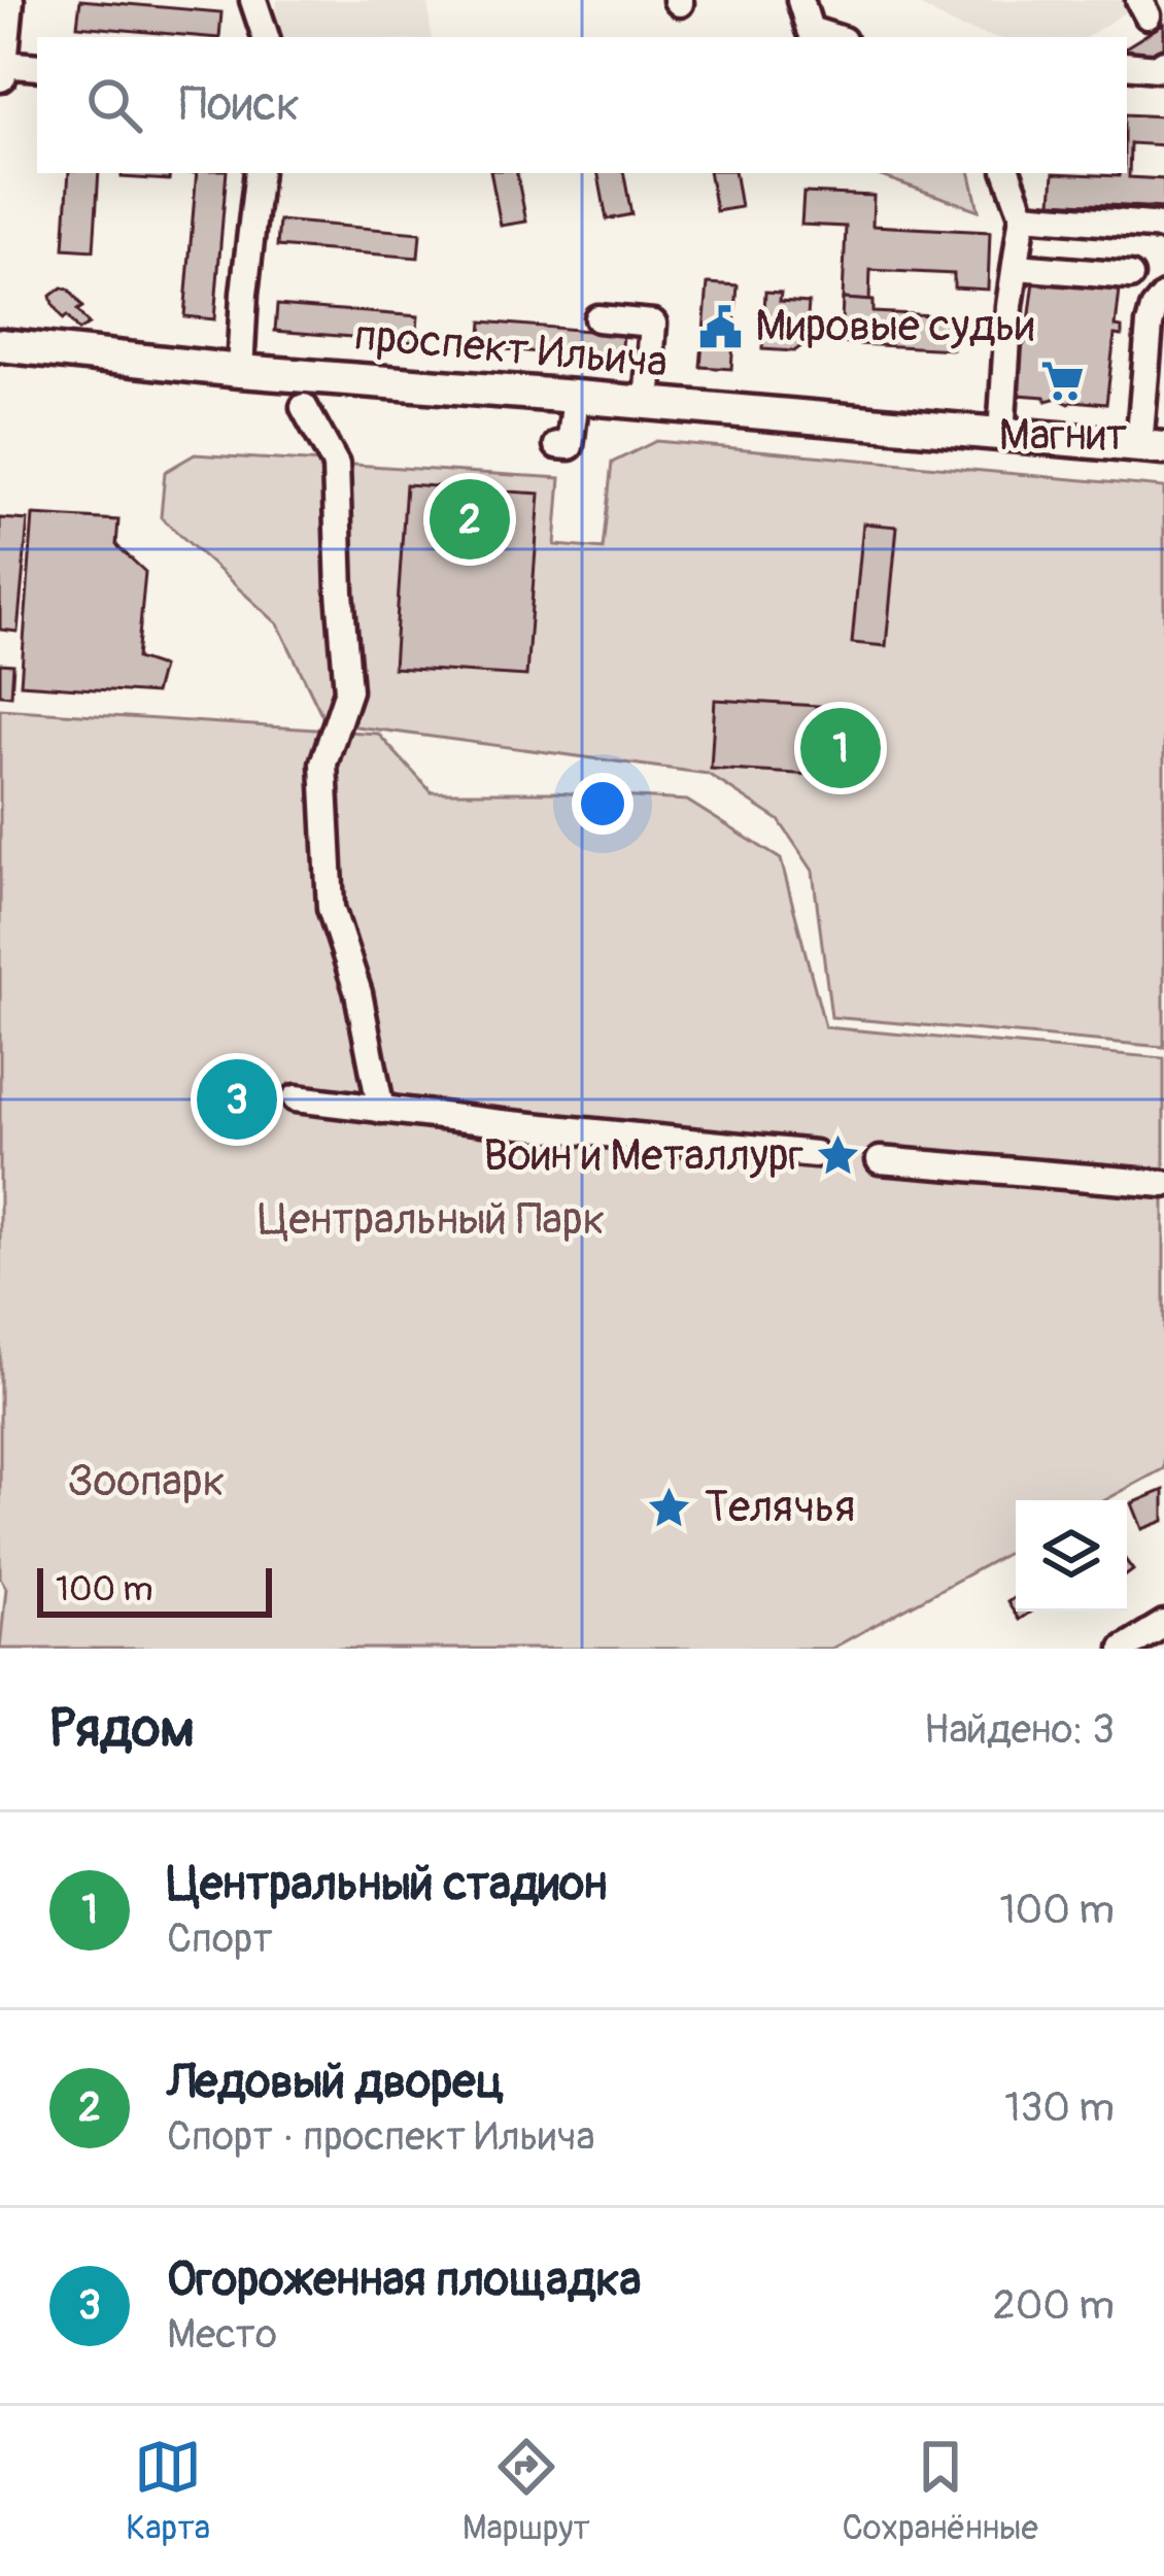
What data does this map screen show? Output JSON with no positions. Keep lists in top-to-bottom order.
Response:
{
  "streets": {
    "main road": ["проспект Ильича"]
  },
  "parks": ["Центральный Парк", "Зоопарк"],
  "places": {
    "public building": ["Мировые судьи"],
    "supermarket": ["Магнит"],
    "place": ["Воин и Металлург", "Телячья"]
  },
  "scale_bar": "100 m",
  "page": {
    "search": "Поиск",
    "pins": ["2", "1", "3"],
    "scale": "100 m",
    "heading": ["Рядом", "Найдено: 3"],
    "list": [
      {
        "mark": "1",
        "name": "Центральный стадион",
        "note": "Спорт",
        "value": "100 m"
      },
      {
        "mark": "2",
        "name": "Ледовый дворец",
        "note": "Спорт · проспект Ильича",
        "value": "130 m"
      },
      {
        "mark": "3",
        "name": "Огороженная площадка",
        "note": "Место",
        "value": "200 m"
      }
    ],
    "nav": ["Карта", "Маршрут", "Сохранённые"]
  }
}
